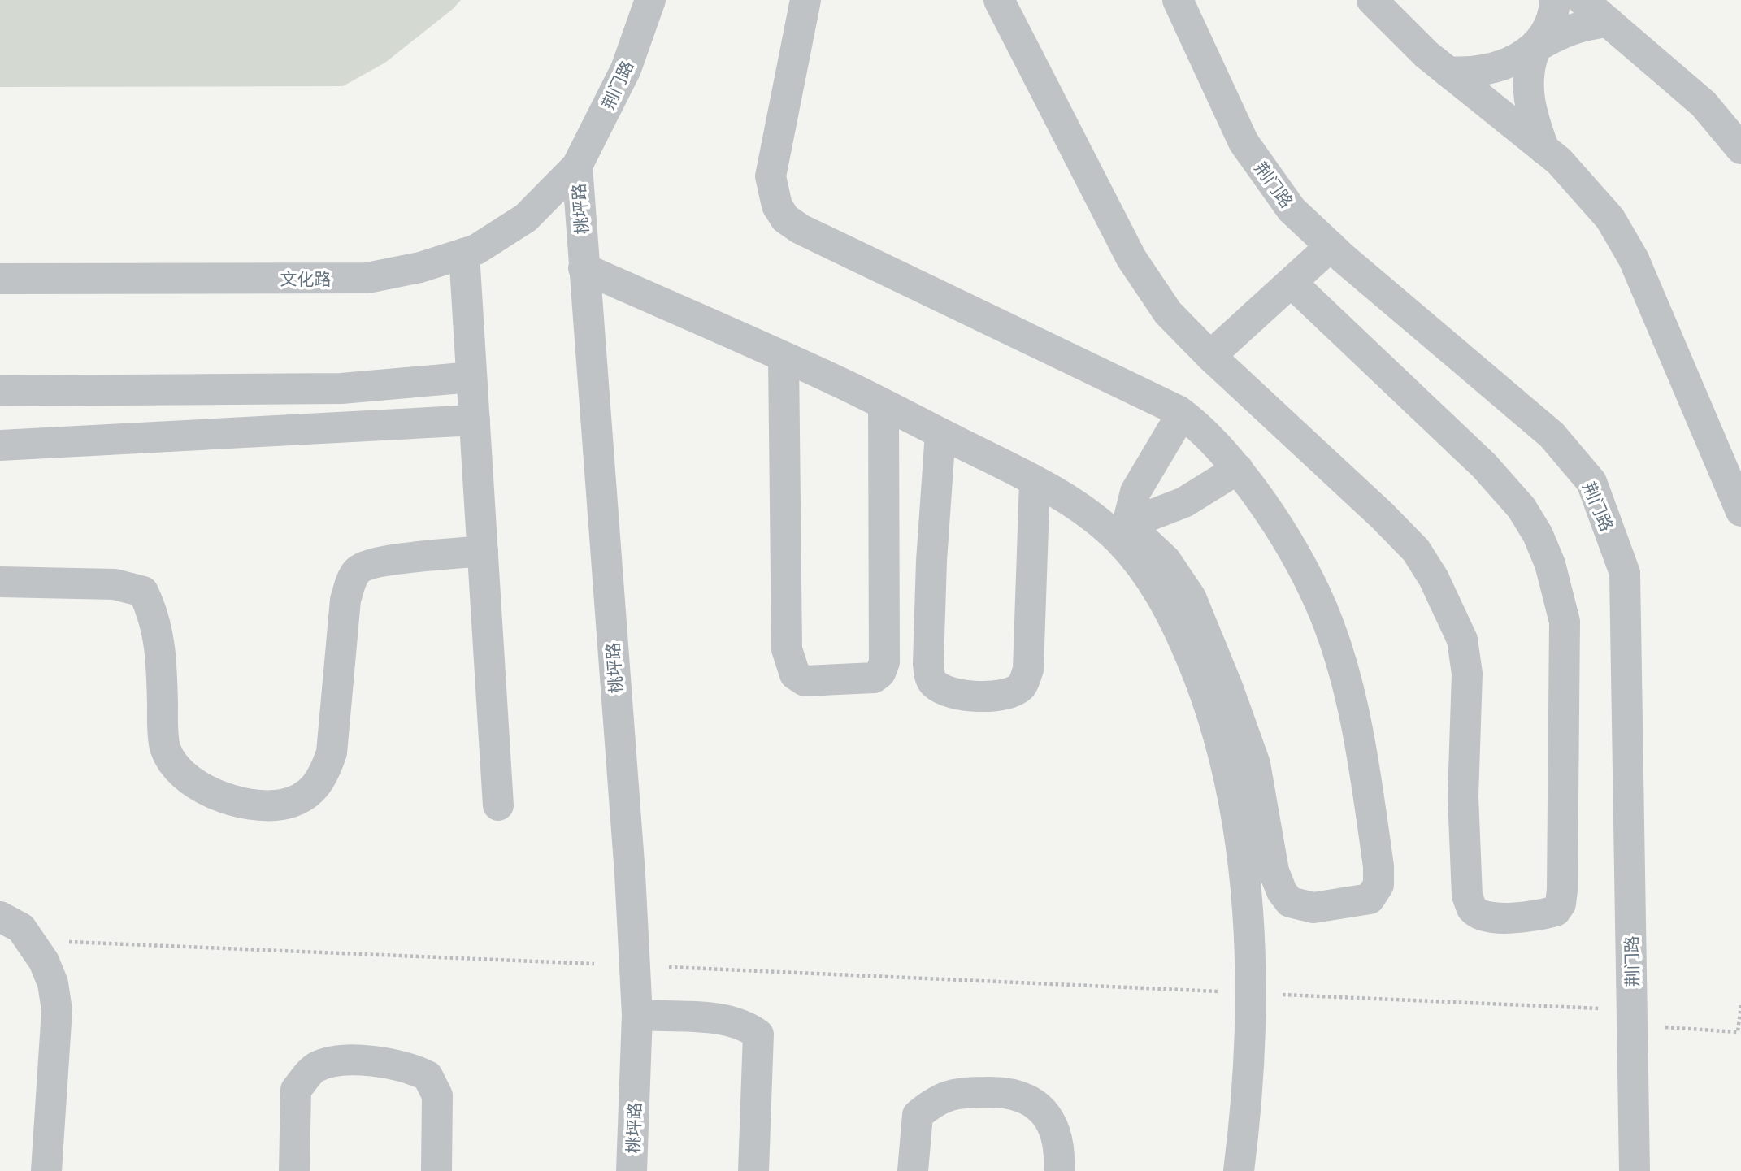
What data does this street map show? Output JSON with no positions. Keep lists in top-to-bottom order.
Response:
{
  "streets": {
    "street": ["荆门路", "桃坪路", "文化路"]
  },
  "crossings": [
    ["荆门路", "桃坪路"],
    ["荆门路", "文化路"],
    ["桃坪路", "文化路"]
  ]
}
